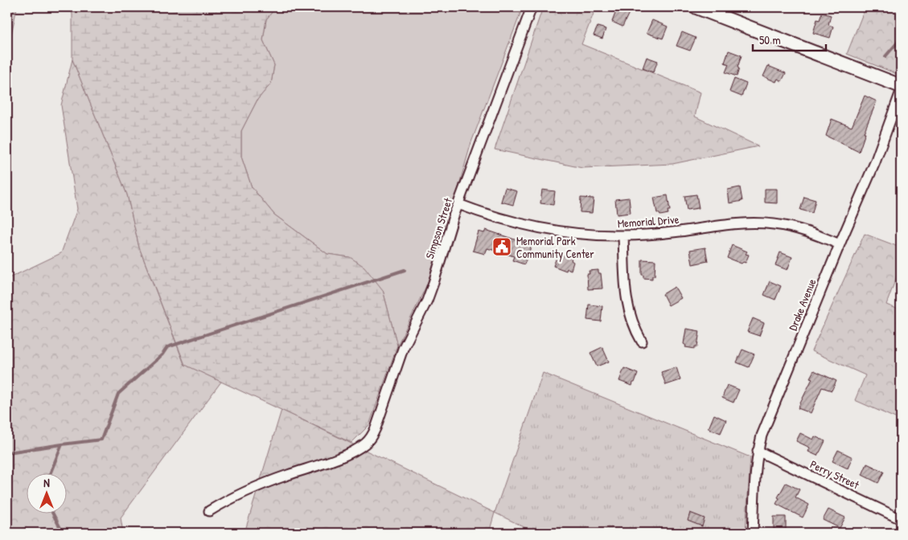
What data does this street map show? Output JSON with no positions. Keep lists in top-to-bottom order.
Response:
{
  "streets": {
    "street": [
      "Memorial Drive",
      "Simpson Street",
      "Drake Avenue",
      "Perry Street"
    ]
  },
  "crossings": [
    ["Memorial Drive", "Simpson Street"],
    ["Memorial Drive", "Drake Avenue"],
    ["Drake Avenue", "Perry Street"]
  ],
  "places": {
    "public building": ["Memorial Park Community Center"]
  },
  "scale_bar": "50 m",
  "north": "top"
}
